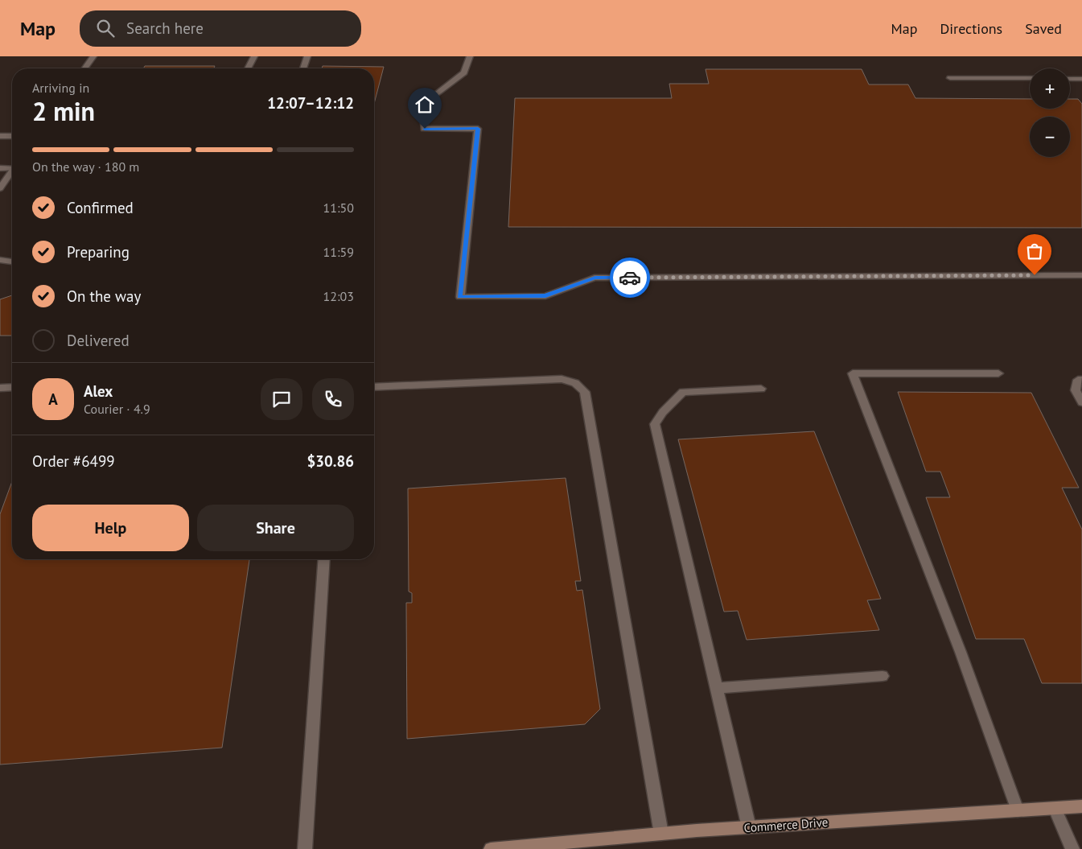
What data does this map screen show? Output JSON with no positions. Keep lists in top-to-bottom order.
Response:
{
  "streets": {
    "street": ["Commerce Drive"]
  },
  "page": {
    "header": "Map",
    "search": "Search here",
    "nav": ["Map", "Directions", "Saved"],
    "map_buttons": ["+", "−"],
    "heading": ["2 min", "Arriving in", "12:07–12:12"],
    "panel": [
      "Alex",
      "Courier · 4.9",
      "Order #6499",
      "$30.86"
    ],
    "bar": "On the way · 180 m",
    "list": [
      ["Confirmed", "11:50"],
      ["Preparing", "11:59"],
      ["On the way", "12:03"],
      "Delivered"
    ],
    "round": "A",
    "buttons": ["Help", "Share"]
  }
}
